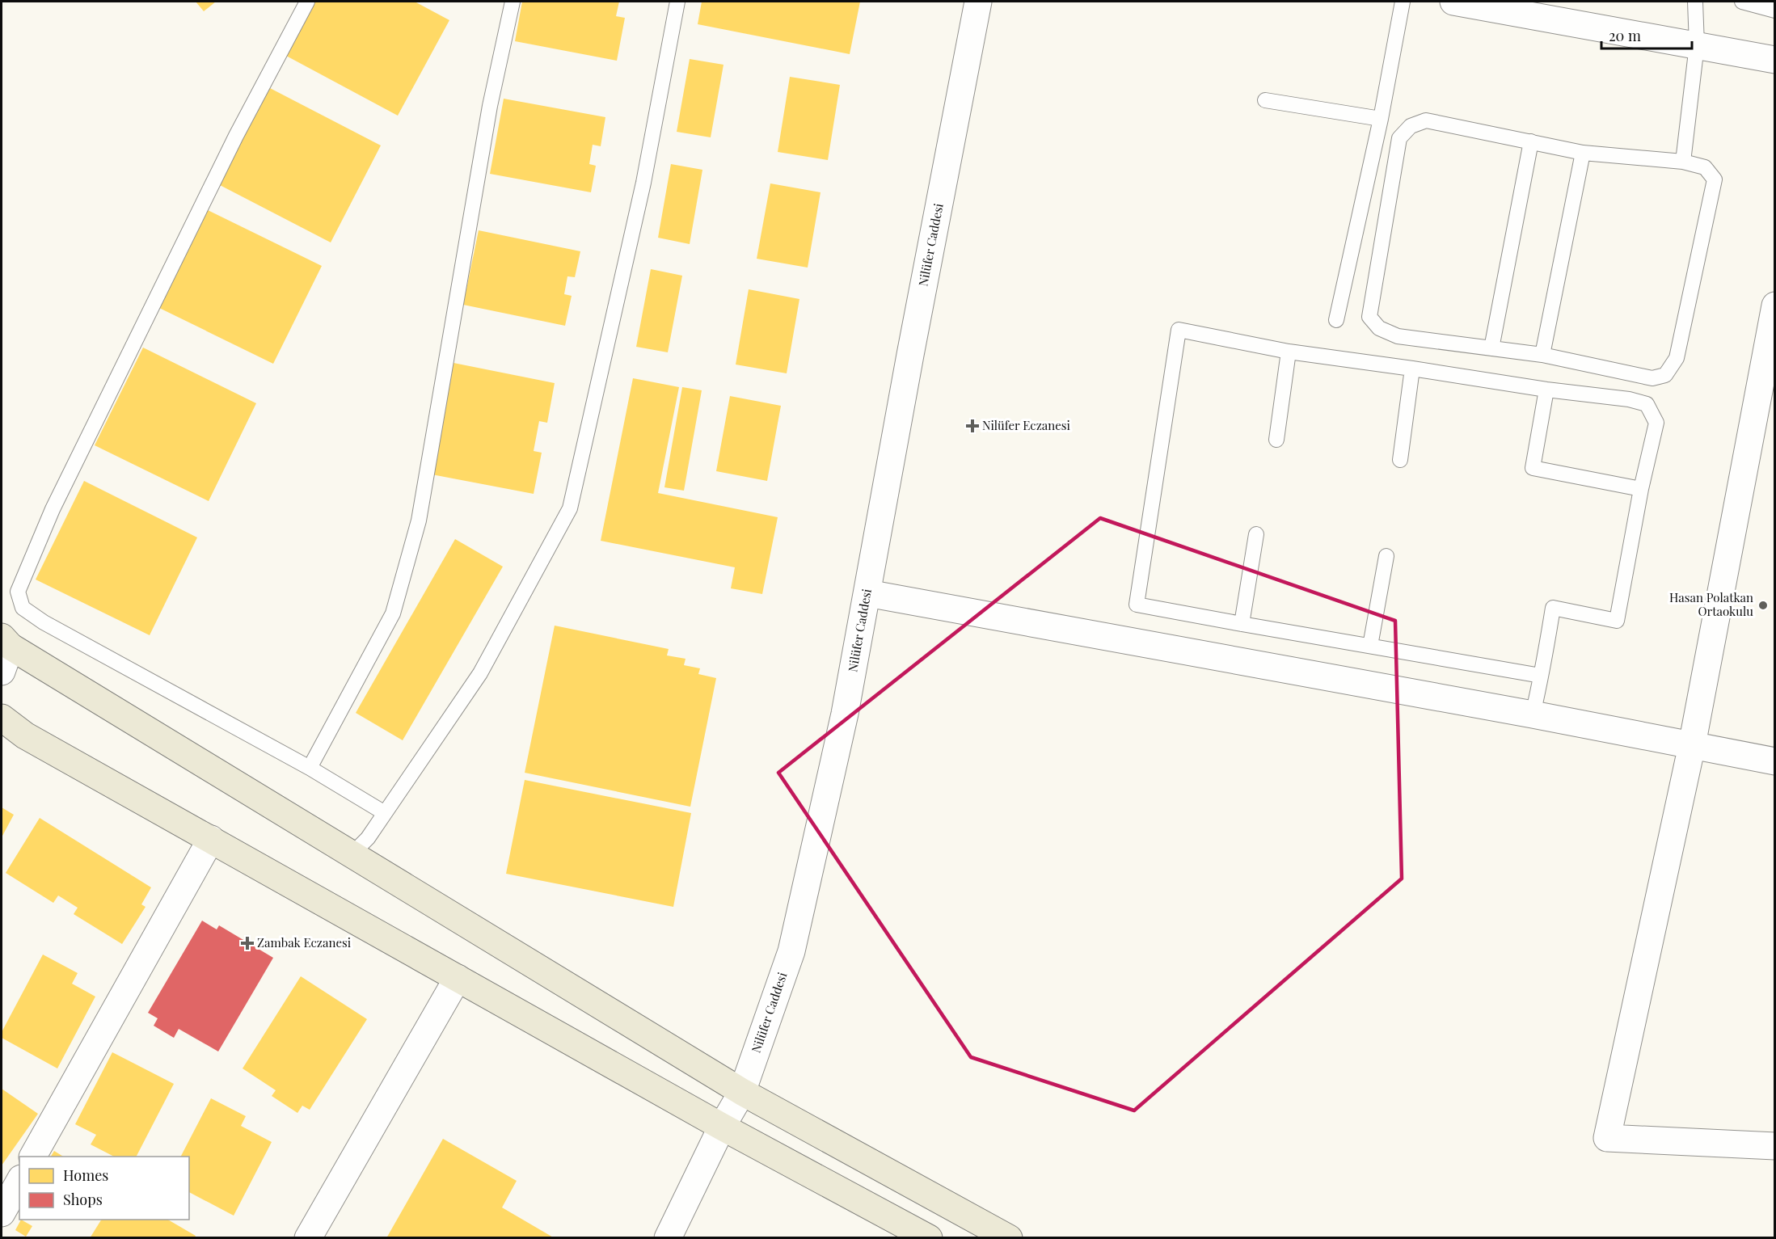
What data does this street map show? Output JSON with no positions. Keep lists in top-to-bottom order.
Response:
{
  "streets": {
    "street": ["Nilüfer Caddesi"]
  },
  "places": {
    "health": ["Nilüfer Eczanesi", "Zambak Eczanesi"],
    "other": ["Hasan Polatkan Ortaokulu"]
  },
  "legend": ["Homes", "Shops"],
  "scale_bar": "20 m"
}
